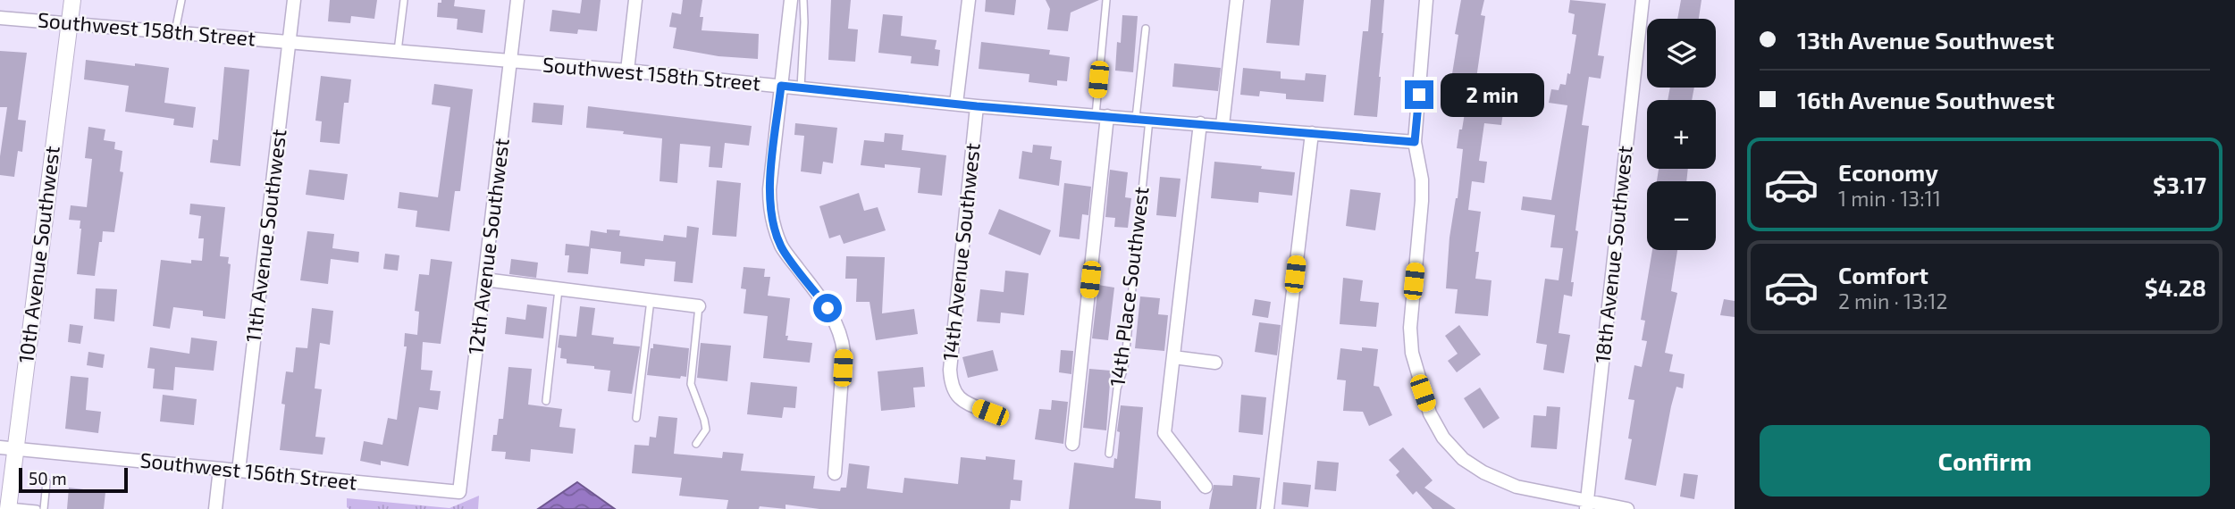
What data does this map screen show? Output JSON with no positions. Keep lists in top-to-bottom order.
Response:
{
  "streets": {
    "street": [
      "Southwest 158th Street",
      "11th Avenue Southwest",
      "12th Avenue Southwest",
      "14th Avenue Southwest",
      "10th Avenue Southwest",
      "18th Avenue Southwest",
      "14th Place Southwest",
      "Southwest 156th Street"
    ]
  },
  "crossings": [
    ["Southwest 158th Street", "11th Avenue Southwest"],
    ["Southwest 158th Street", "12th Avenue Southwest"],
    ["Southwest 158th Street", "14th Avenue Southwest"],
    ["Southwest 158th Street", "10th Avenue Southwest"],
    ["Southwest 158th Street", "14th Place Southwest"],
    ["11th Avenue Southwest", "Southwest 156th Street"],
    ["12th Avenue Southwest", "Southwest 156th Street"],
    ["10th Avenue Southwest", "Southwest 156th Street"]
  ],
  "scale_bar": "50 m",
  "page": {
    "banner": ["13th Avenue Southwest", "16th Avenue Southwest"],
    "map_buttons": ["+", "−"],
    "bubble": "2 min",
    "list": [
      {
        "name": "Economy",
        "note": "1 min · 13:11",
        "value": "$3.17"
      },
      {
        "name": "Comfort",
        "note": "2 min · 13:12",
        "value": "$4.28"
      }
    ],
    "buttons": "Confirm",
    "scale": "50 m"
  }
}
